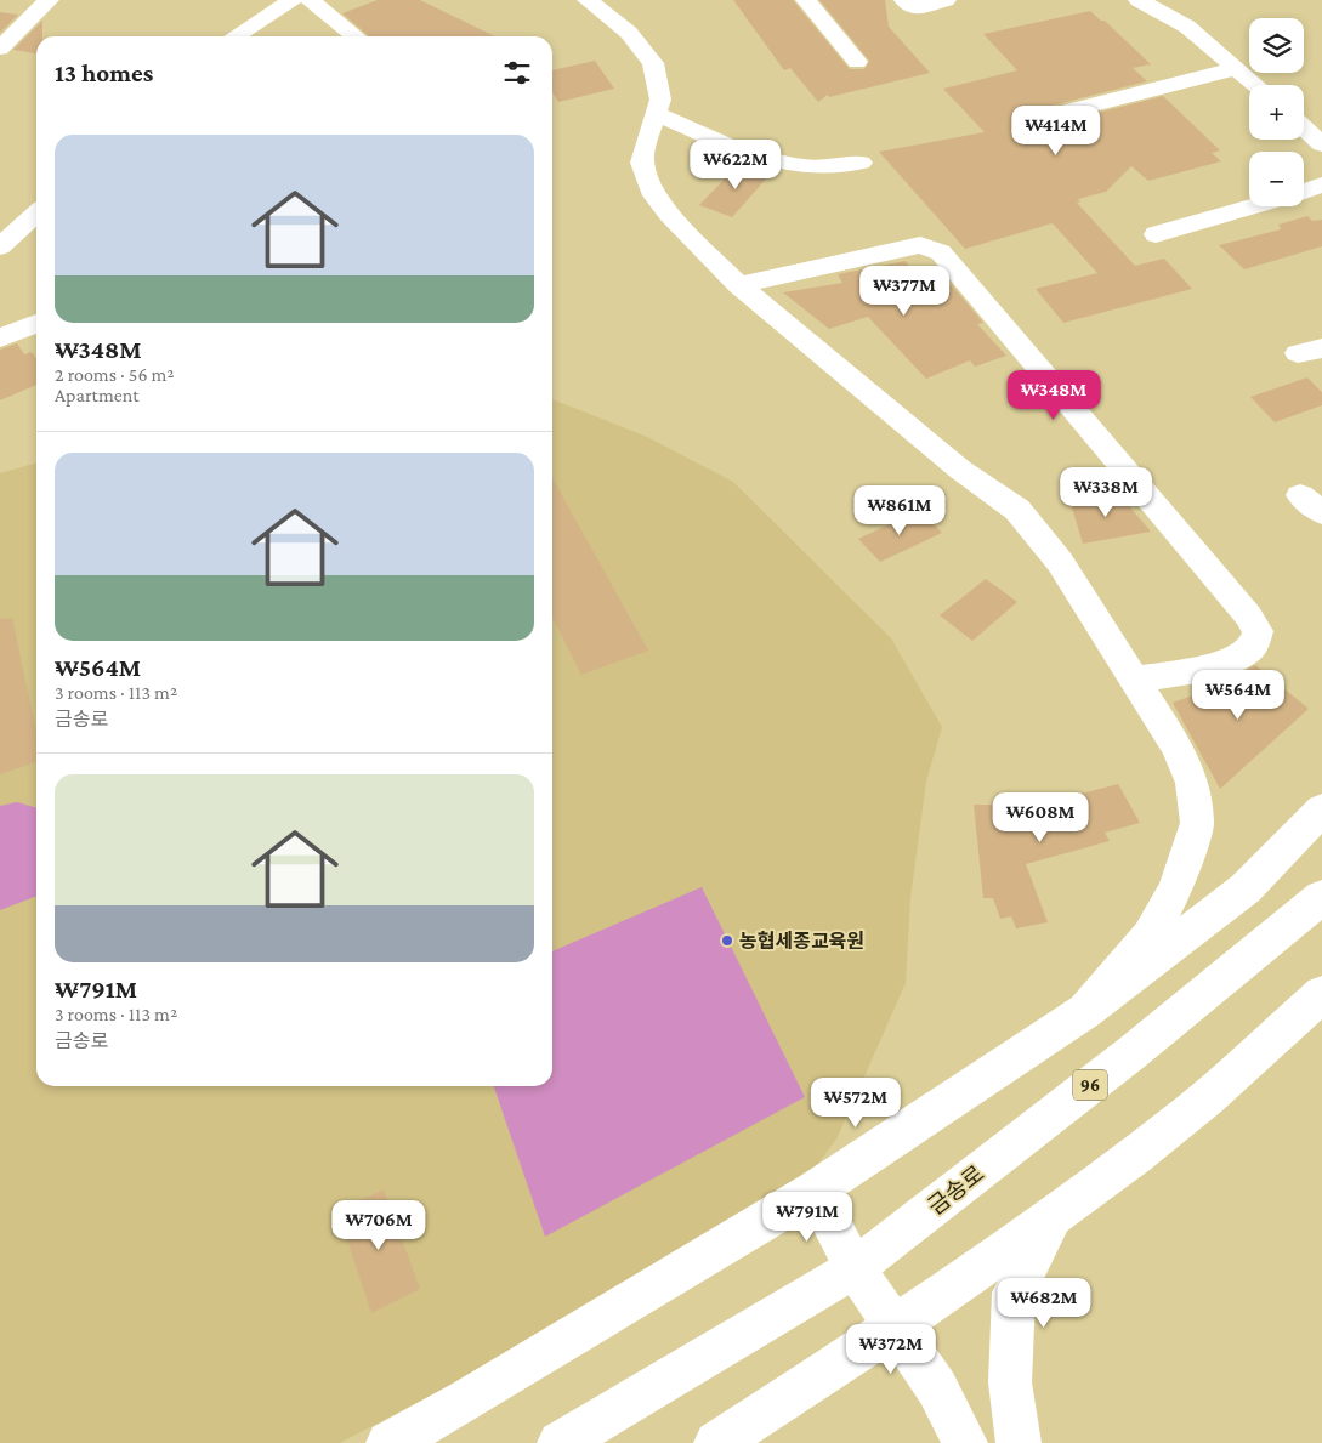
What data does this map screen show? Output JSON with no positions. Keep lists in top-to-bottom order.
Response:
{
  "streets": {
    "street": ["96", "금송로"]
  },
  "places": ["농협세종교육원"],
  "page": {
    "map_buttons": ["+", "−"],
    "heading": "13 homes",
    "price": [
      "₩414M",
      "₩622M",
      "₩377M",
      "₩348M",
      "₩338M",
      "₩861M",
      "₩564M",
      "₩608M",
      "₩572M",
      "₩791M",
      "₩706M",
      "₩682M",
      "₩372M"
    ],
    "list": [
      {
        "name": "₩348M",
        "note": "2 rooms · 56 m² · Apartment"
      },
      {
        "name": "₩564M",
        "note": "3 rooms · 113 m² · 금송로"
      },
      {
        "name": "₩791M",
        "note": "3 rooms · 113 m² · 금송로"
      }
    ]
  }
}
